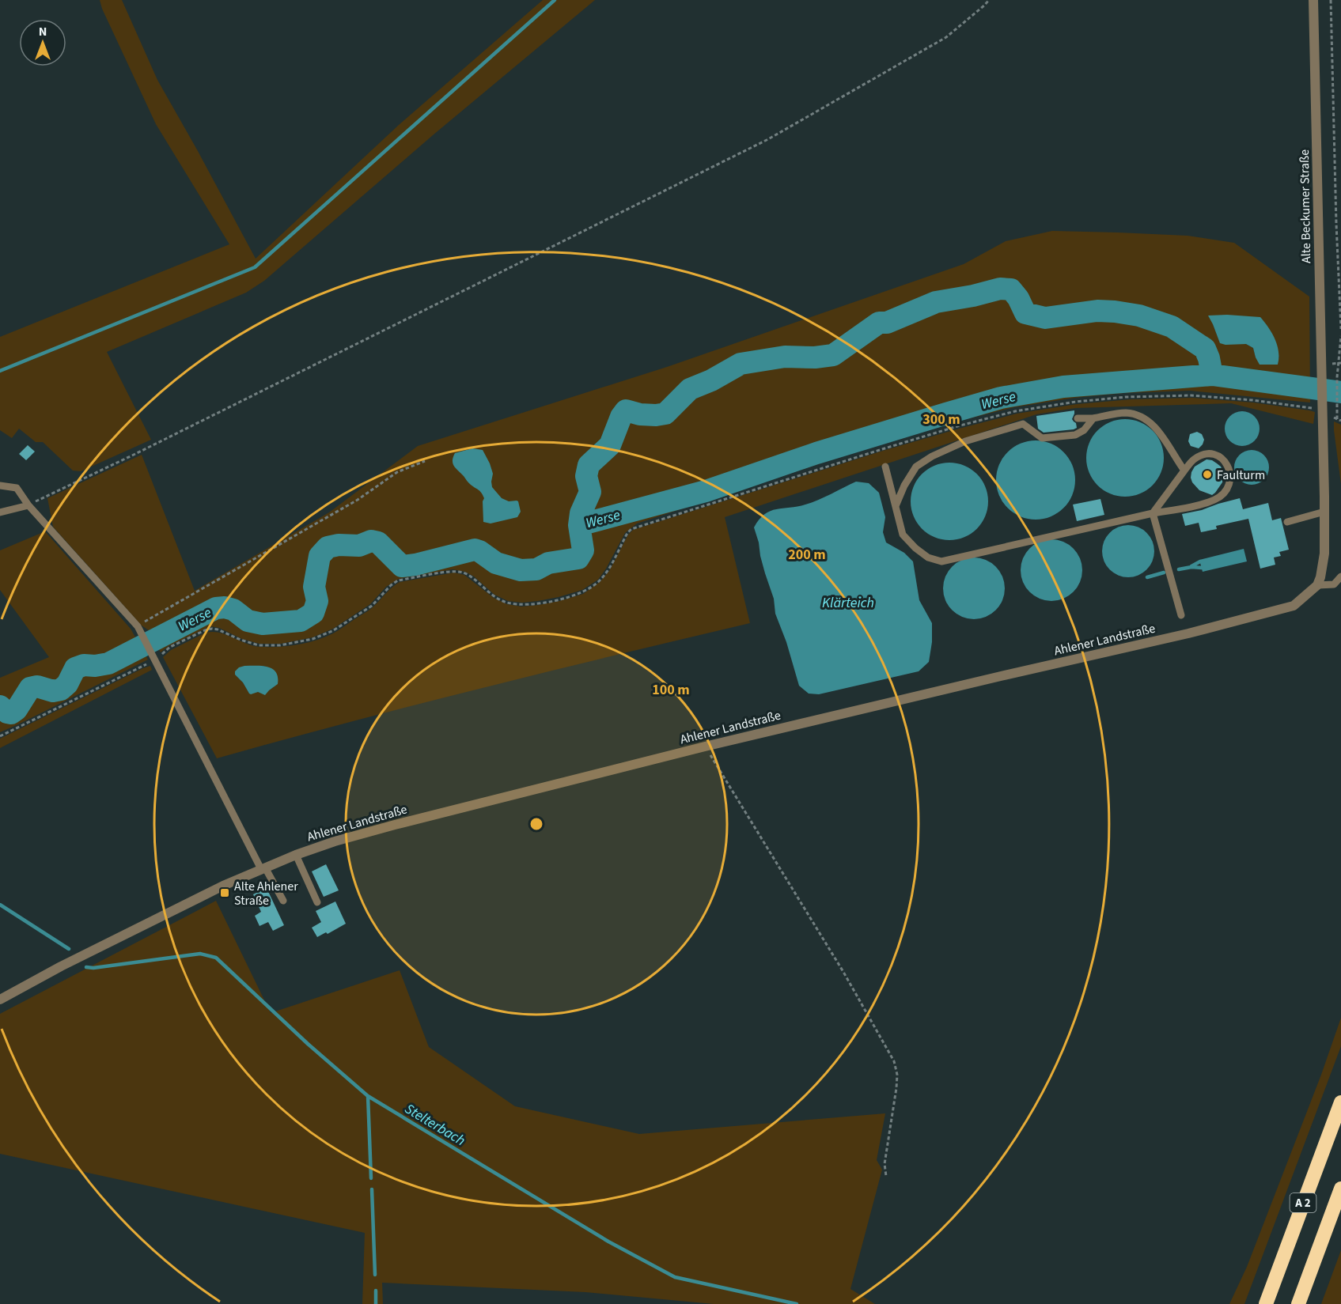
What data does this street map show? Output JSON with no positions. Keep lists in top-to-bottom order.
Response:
{
  "streets": {
    "highway": ["A 2"],
    "street": ["Alte Beckumer Straße", "Ahlener Landstraße"]
  },
  "water": ["Werse", "Klärteich", "Stelterbach"],
  "places": {
    "other": ["Faulturm"],
    "transit": ["Alte Ahlener Straße"]
  },
  "north": "top",
  "rings": ["300 m", "200 m", "100 m"]
}
